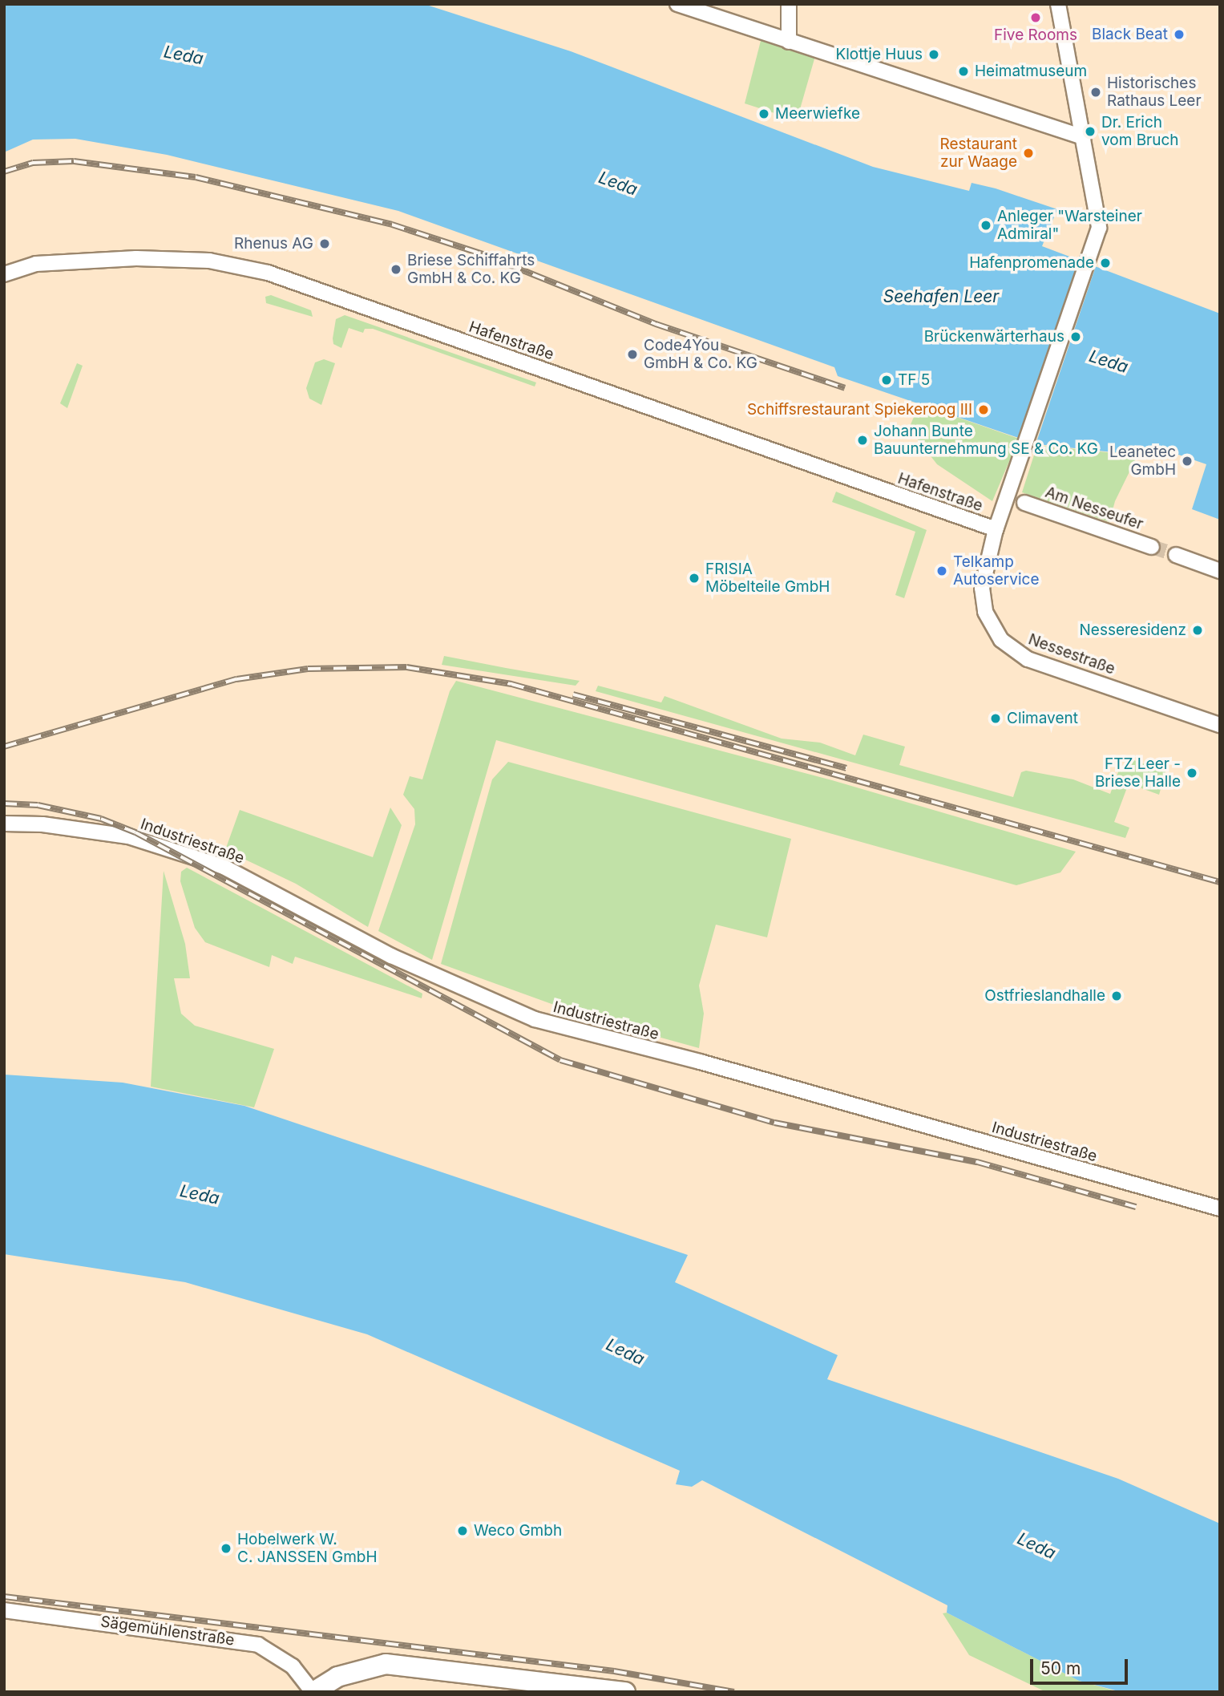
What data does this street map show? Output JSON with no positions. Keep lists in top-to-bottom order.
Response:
{
  "streets": {
    "street": [
      "Hafenstraße",
      "Am Nesseufer",
      "Nessestraße",
      "Industriestraße",
      "Sägemühlenstraße"
    ]
  },
  "crossings": [
    ["Hafenstraße", "Nessestraße"]
  ],
  "water": ["Leda", "Seehafen Leer"],
  "places": [
    "Five Rooms",
    "Black Beat",
    "Klottje Huus",
    "Heimatmuseum",
    "Historisches Rathaus Leer",
    "Meerwiefke",
    "Dr. Erich vom Bruch",
    "Restaurant zur Waage",
    "Anleger \"Warsteiner Admiral\"",
    "Rhenus AG",
    "Hafenpromenade",
    "Briese Schiffahrts GmbH & Co. KG",
    "Brückenwärterhaus",
    "Code4You GmbH & Co. KG",
    "TF 5",
    "Schiffsrestaurant Spiekeroog III",
    "Johann Bunte Bauunternehmung SE & Co. KG",
    "Leanetec GmbH",
    "Telkamp Autoservice",
    "FRISIA Möbelteile GmbH",
    "Nesseresidenz",
    "Climavent",
    "FTZ Leer - Briese Halle",
    "Ostfrieslandhalle",
    "Weco Gmbh",
    "Hobelwerk W. C. JANSSEN GmbH"
  ],
  "scale_bar": "50 m"
}
